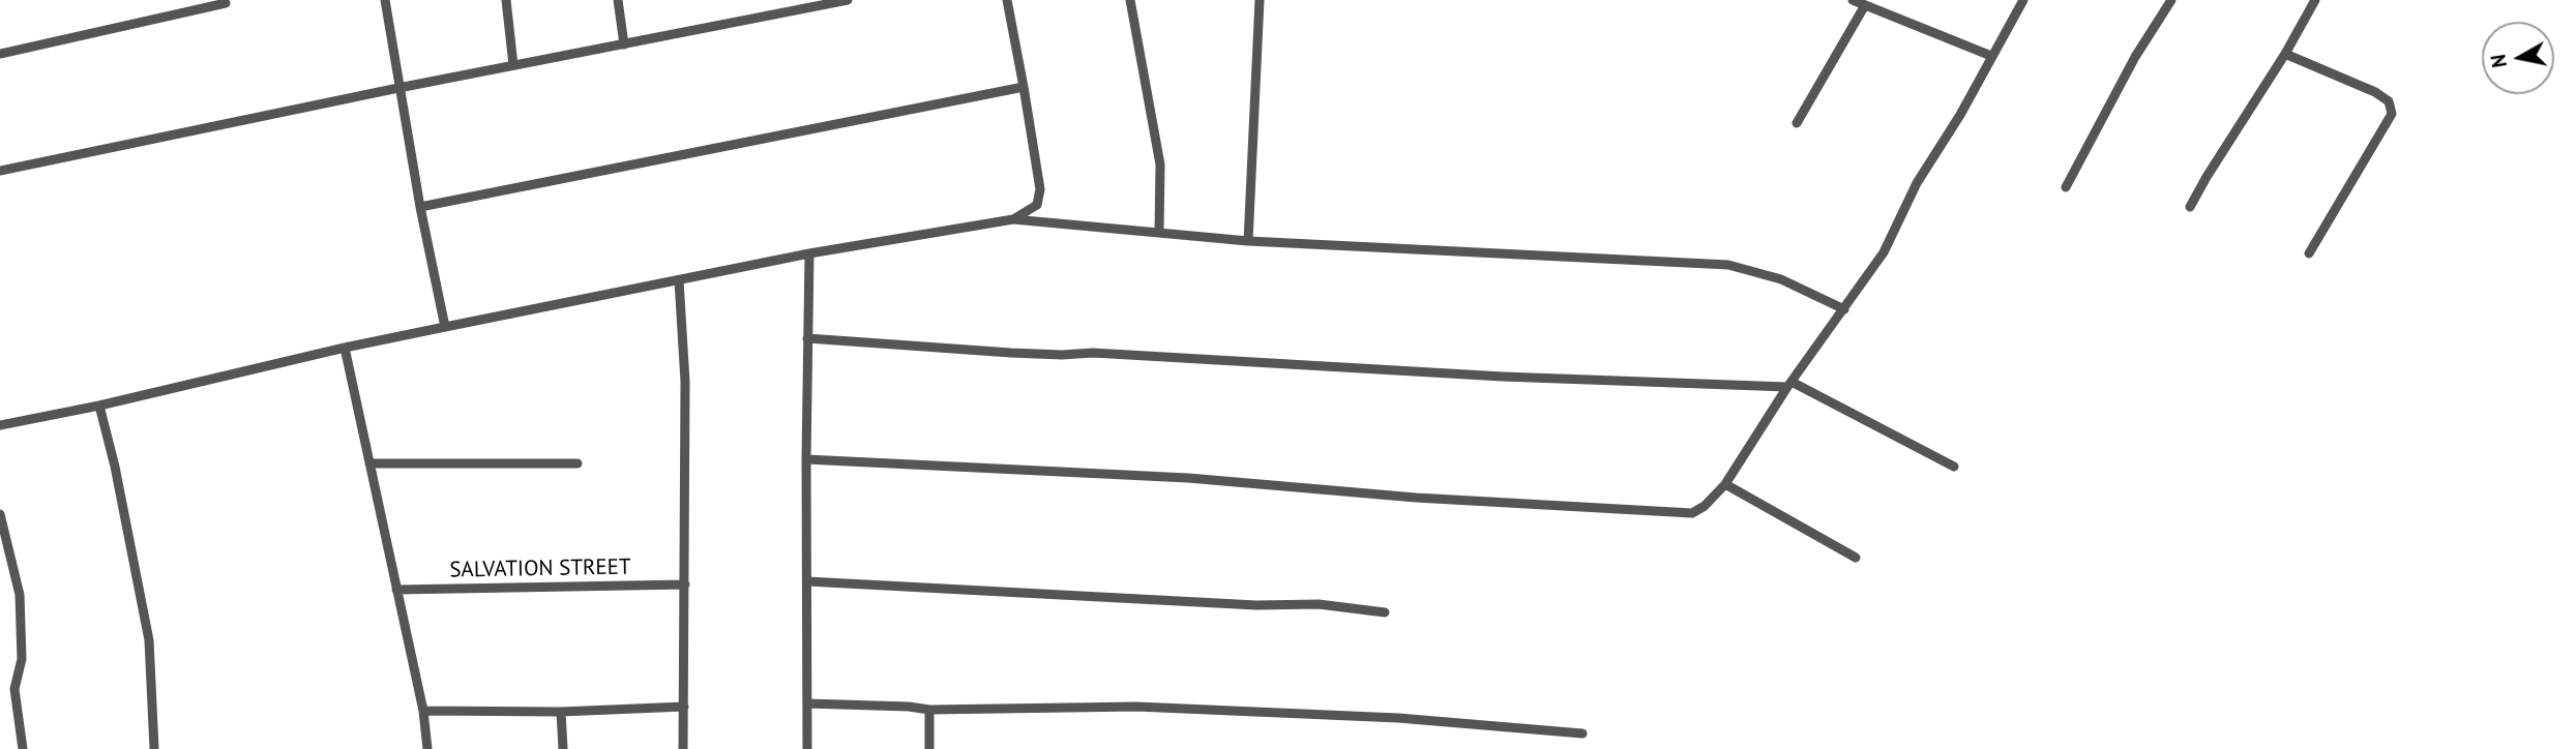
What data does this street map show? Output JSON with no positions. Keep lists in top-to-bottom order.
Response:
{
  "streets": {
    "street": ["SALVATION STREET"]
  },
  "north": "left"
}
